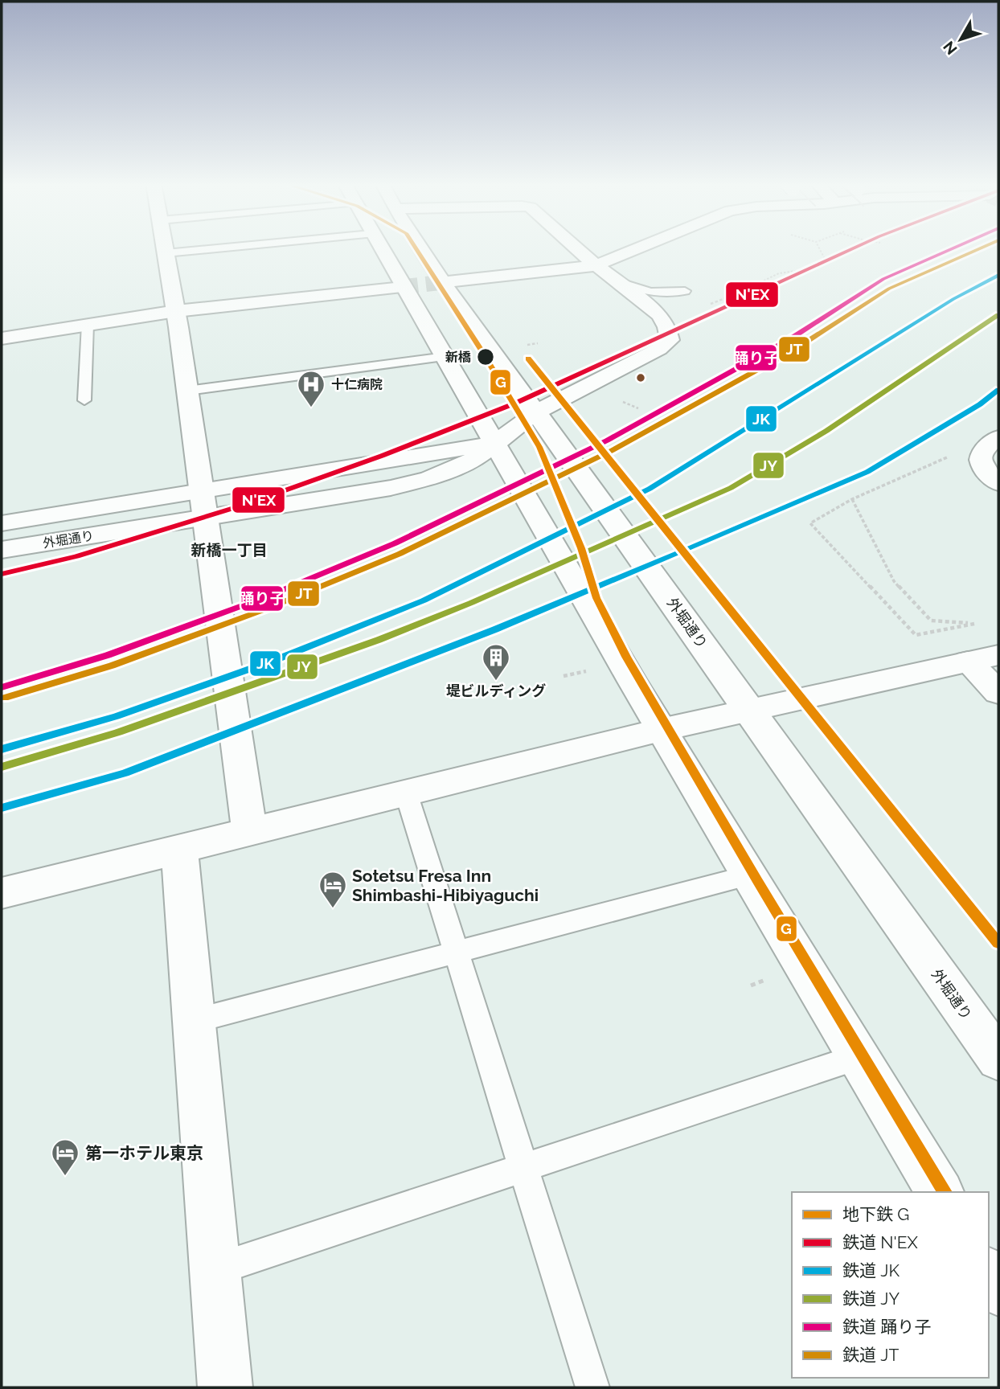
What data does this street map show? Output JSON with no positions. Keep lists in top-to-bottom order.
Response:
{
  "streets": {
    "main road": ["外堀通り"]
  },
  "districts": ["新橋一丁目"],
  "places": {
    "other": ["新橋"],
    "hospital": ["十仁病院"],
    "building": ["堤ビルディング"],
    "hotel": ["Sotetsu Fresa Inn Shimbashi-Hibiyaguchi", "第一ホテル東京"]
  },
  "lines": [
    "metro line G",
    "rail line N'EX",
    "rail line 踊り子",
    "rail line JT",
    "rail line JK",
    "rail line JY"
  ],
  "legend": [
    "地下鉄 G",
    "鉄道 N'EX",
    "鉄道 JK",
    "鉄道 JY",
    "鉄道 踊り子",
    "鉄道 JT"
  ],
  "north": "bottom left"
}
